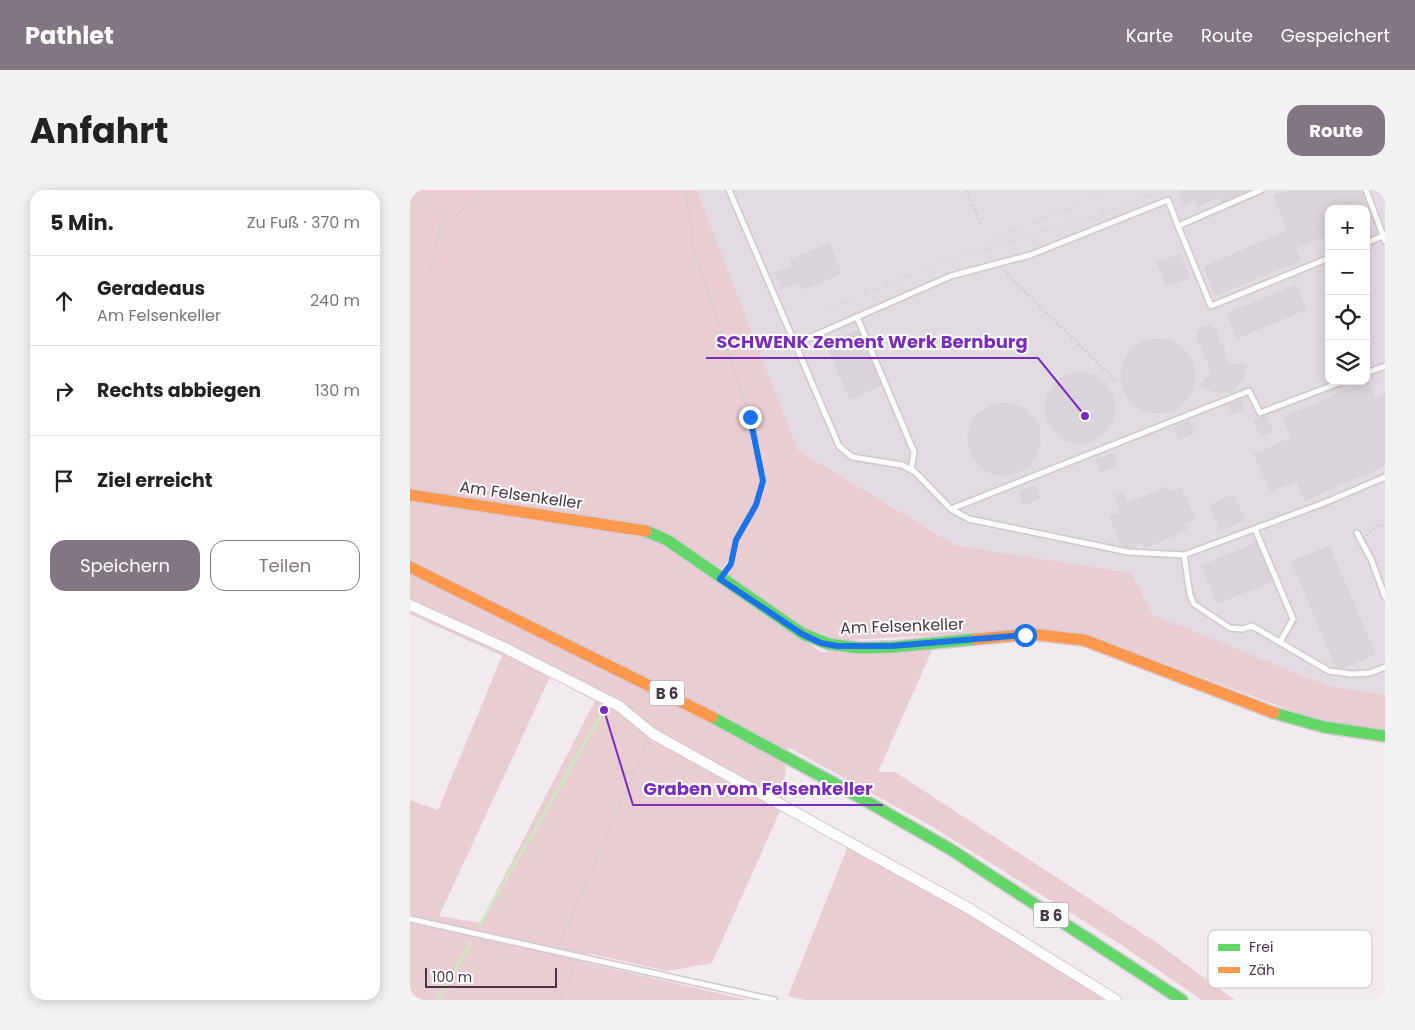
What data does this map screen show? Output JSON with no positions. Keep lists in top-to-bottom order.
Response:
{
  "streets": {
    "street": ["Am Felsenkeller", "B 6"]
  },
  "places": ["SCHWENK Zement Werk Bernburg", "Graben vom Felsenkeller"],
  "legend": ["Frei", "Zäh"],
  "scale_bar": "100 m",
  "page": {
    "header": "Pathlet",
    "nav": ["Karte", "Route", "Gespeichert"],
    "title": "Anfahrt",
    "buttons": [
      "Route",
      ["Speichern", "Teilen"]
    ],
    "heading": ["5 Min.", "Zu Fuß · 370 m"],
    "map_buttons": ["+", "−"],
    "list": [
      ["Geradeaus", "Am Felsenkeller", "240 m"],
      ["Rechts abbiegen", "130 m"],
      "Ziel erreicht"
    ],
    "scale": "100 m"
  }
}
